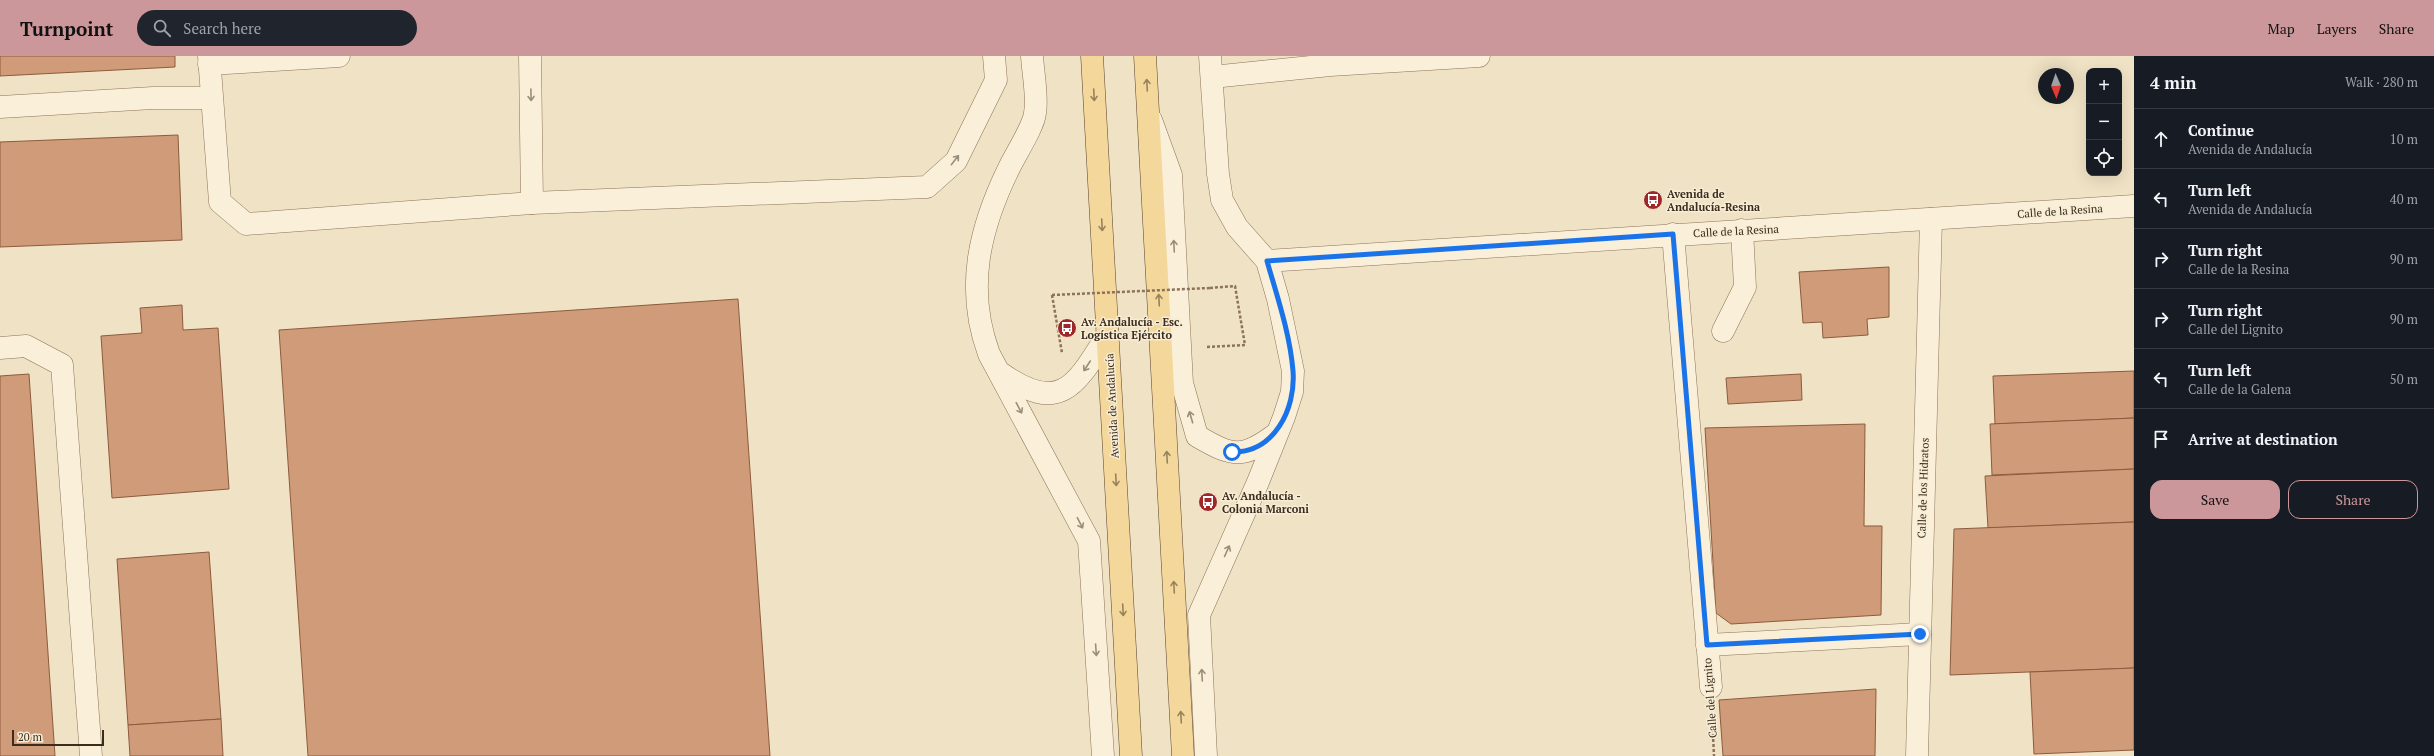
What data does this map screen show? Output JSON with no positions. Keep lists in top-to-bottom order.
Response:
{
  "streets": {
    "main road": ["Avenida de Andalucía"],
    "street": ["Calle de la Resina", "Calle de los Hidratos", "Calle del Lignito"]
  },
  "crossings": [
    ["Calle de la Resina", "Calle de los Hidratos"],
    ["Calle de la Resina", "Calle del Lignito"]
  ],
  "places": {
    "bus stop": ["Avenida de Andalucía-Resina", "Av. Andalucía - Esc. Logística Ejército", "Av. Andalucía - Colonia Marconi"]
  },
  "scale_bar": "20 m",
  "north": "bottom",
  "page": {
    "header": "Turnpoint",
    "search": "Search here",
    "nav": ["Map", "Layers", "Share"],
    "heading": ["4 min", "Walk · 280 m"],
    "map_buttons": ["+", "−"],
    "list": [
      ["Continue", "Avenida de Andalucía", "10 m"],
      ["Turn left", "Avenida de Andalucía", "40 m"],
      ["Turn right", "Calle de la Resina", "90 m"],
      ["Turn right", "Calle del Lignito", "90 m"],
      ["Turn left", "Calle de la Galena", "50 m"],
      "Arrive at destination"
    ],
    "buttons": ["Save", "Share"],
    "scale": "20 m"
  }
}
